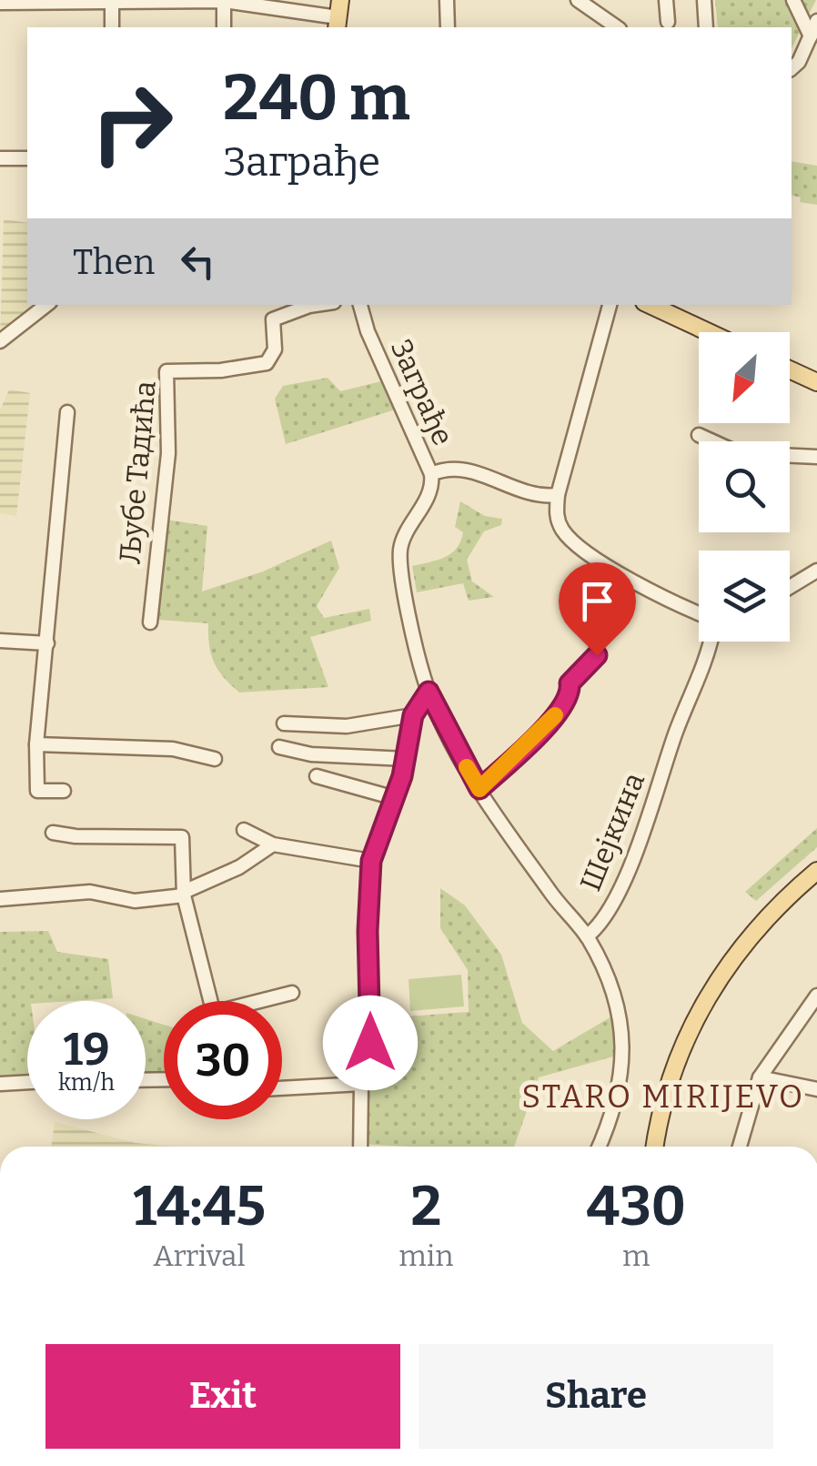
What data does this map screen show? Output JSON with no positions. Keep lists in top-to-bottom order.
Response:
{
  "streets": {
    "street": ["Заграђе", "Љубе Тадића", "Шејкина"]
  },
  "crossings": [
    ["Заграђе", "Шејкина"]
  ],
  "districts": ["STARO MIRIJEVO"],
  "north": "bottom left",
  "page": {
    "turn": ["240 m", "Заграђе"],
    "then": "Then",
    "speed": "19 km/h",
    "limit": "30",
    "eta": [
      "14:45",
      "Arrival",
      "2",
      "min",
      "430",
      "m"
    ],
    "buttons": ["Exit", "Share"]
  }
}
